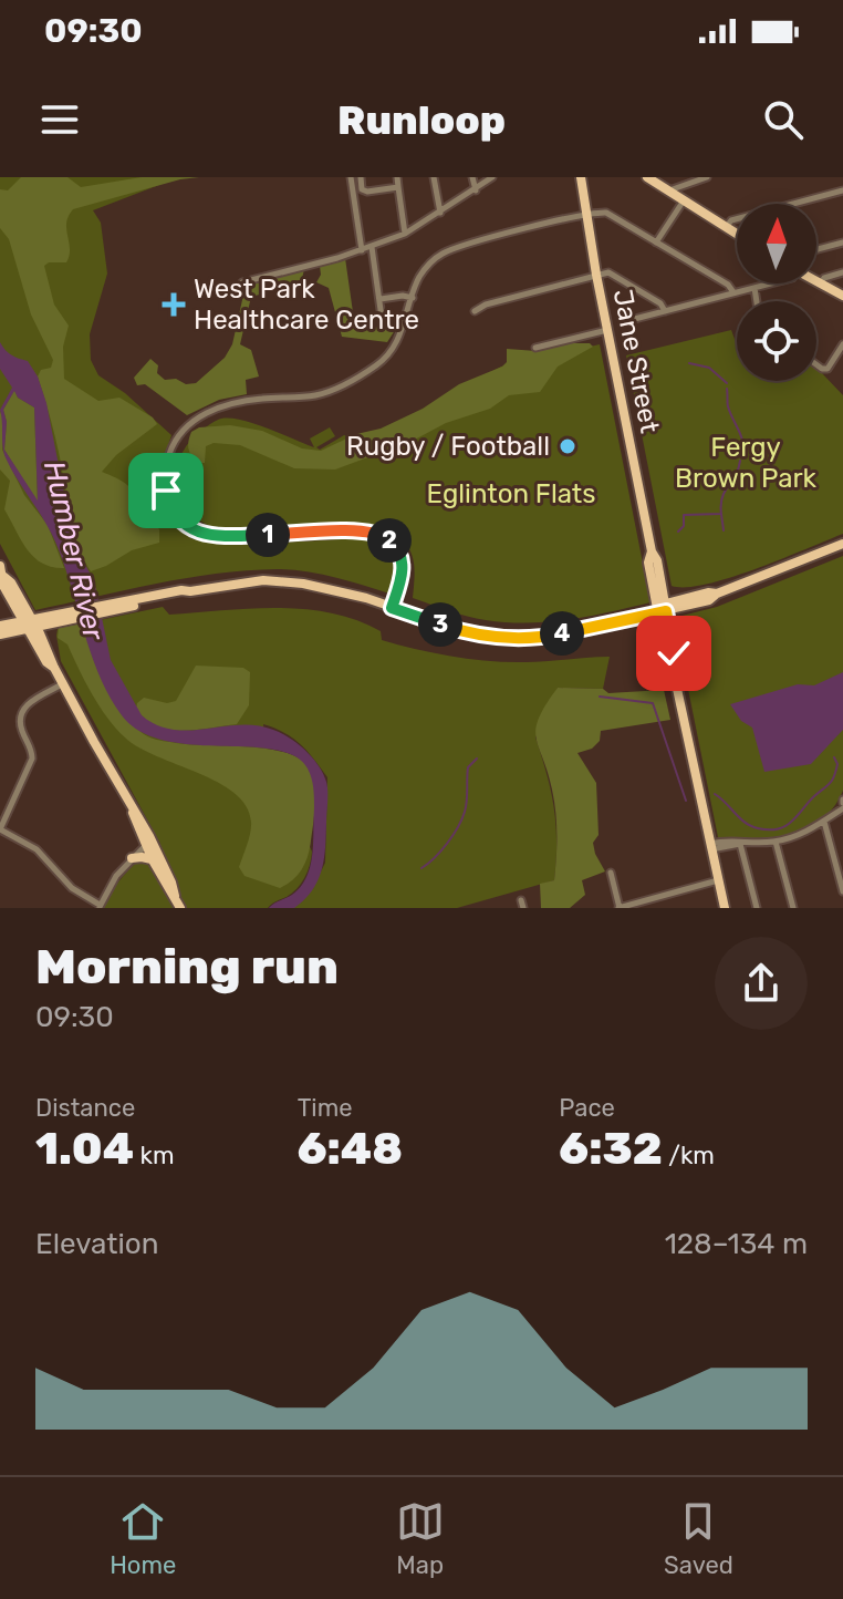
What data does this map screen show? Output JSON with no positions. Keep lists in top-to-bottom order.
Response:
{
  "streets": {
    "main road": ["Jane Street"]
  },
  "water": ["Humber River"],
  "parks": ["Fergy Brown Park", "Eglinton Flats"],
  "places": {
    "health": ["West Park Healthcare Centre"],
    "other": ["Rugby / Football"]
  },
  "north": "top",
  "page": {
    "status": "09:30",
    "header": "Runloop",
    "pins": [
      "1",
      "2",
      "3",
      "4"
    ],
    "heading": ["Morning run", "09:30"],
    "stats": [
      ["Distance", "1.04 km"],
      ["Time", "6:48"],
      ["Pace", "6:32 /km"]
    ],
    "chart": ["Elevation", "128–134 m"],
    "tabs": ["Home", "Map", "Saved"]
  }
}
